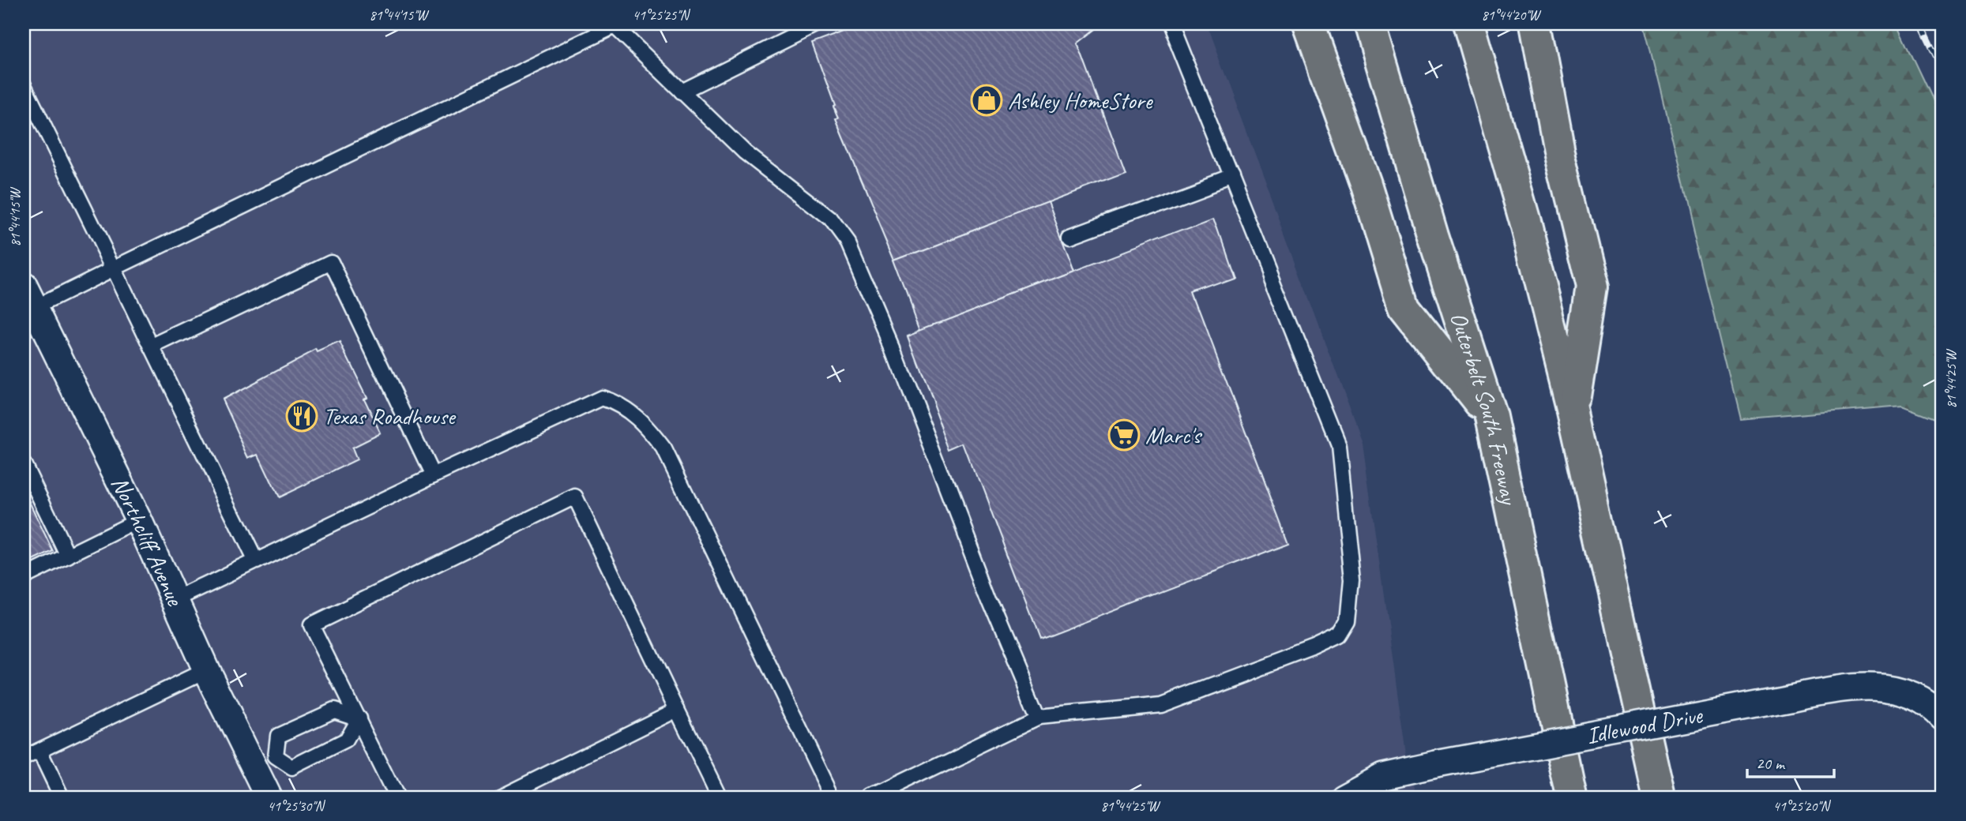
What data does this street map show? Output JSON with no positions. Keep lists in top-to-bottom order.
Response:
{
  "streets": {
    "highway": ["Outerbelt South Freeway"],
    "street": ["Northcliff Avenue", "Idlewood Drive"]
  },
  "places": {
    "shop": ["Ashley HomeStore"],
    "restaurant": ["Texas Roadhouse"],
    "supermarket": ["Marc's"]
  },
  "scale_bar": "20 m",
  "coordinates": [
    "81°44'15\"W",
    "41°25'25\"N",
    "81°44'20\"W",
    "81°44'25\"W",
    "41°25'30\"N",
    "41°25'20\"N"
  ]
}
